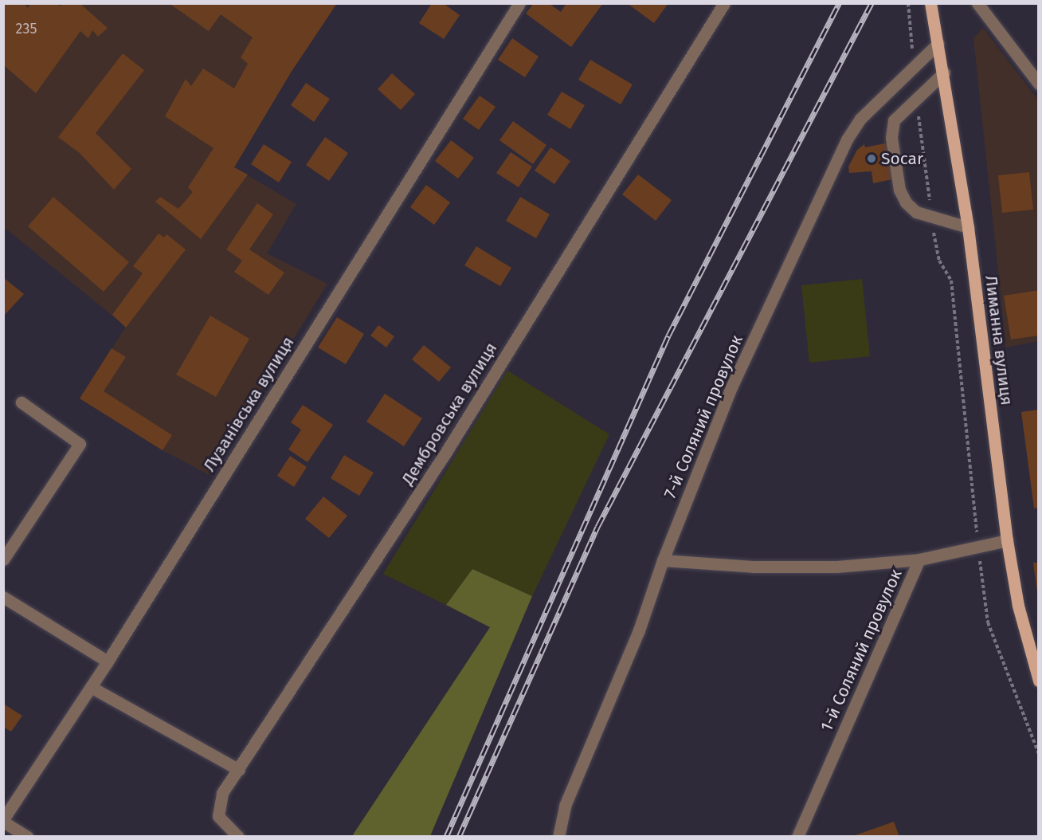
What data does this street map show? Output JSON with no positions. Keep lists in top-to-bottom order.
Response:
{
  "streets": {
    "main road": ["Лиманна вулиця"],
    "street": [
      "Лузанівська вулиця",
      "Дембровська вулиця",
      "7-й Соляний провулок",
      "1-й Соляний провулок"
    ]
  },
  "crossings": [
    ["Лиманна вулиця", "7-й Соляний провулок"],
    ["Лиманна вулиця", "1-й Соляний провулок"]
  ],
  "places": ["Socar"],
  "house_numbers": ["235"]
}
